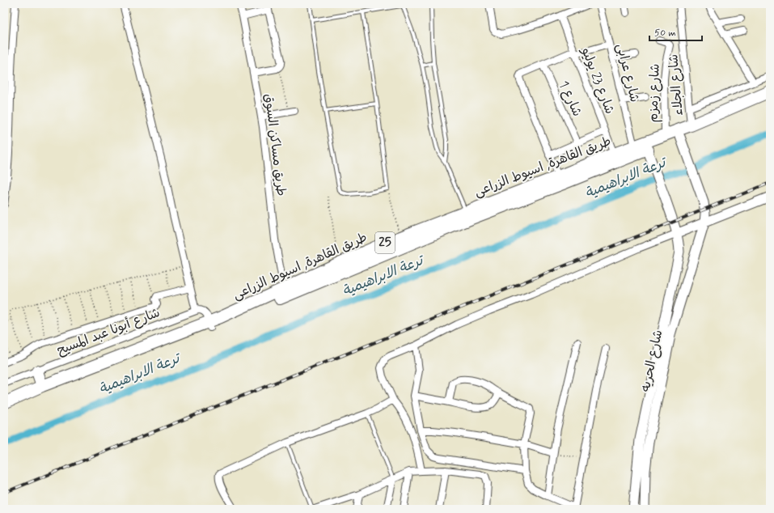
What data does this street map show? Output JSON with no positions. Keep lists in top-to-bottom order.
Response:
{
  "streets": {
    "highway": ["طريق القاهرة, اسيوط الزراعى", "25"],
    "main road": ["شارع الحريه"],
    "street": [
      "شارع عرابى",
      "شارع 23 يوليو",
      "شارع الجلاء",
      "شارع زمزم",
      "شارع 1",
      "طريق مساكن السوق",
      "شارع أبونا عبد المسيح"
    ]
  },
  "crossings": [
    ["شارع عرابى", "طريق القاهرة, اسيوط الزراعى"],
    ["شارع 23 يوليو", "طريق القاهرة, اسيوط الزراعى"],
    ["شارع الجلاء", "طريق القاهرة, اسيوط الزراعى"],
    ["شارع زمزم", "طريق القاهرة, اسيوط الزراعى"],
    ["طريق مساكن السوق", "طريق القاهرة, اسيوط الزراعى"],
    ["طريق القاهرة, اسيوط الزراعى", "شارع الحريه"]
  ],
  "water": ["ترعة الابراهيمية"],
  "scale_bar": "50 m"
}
